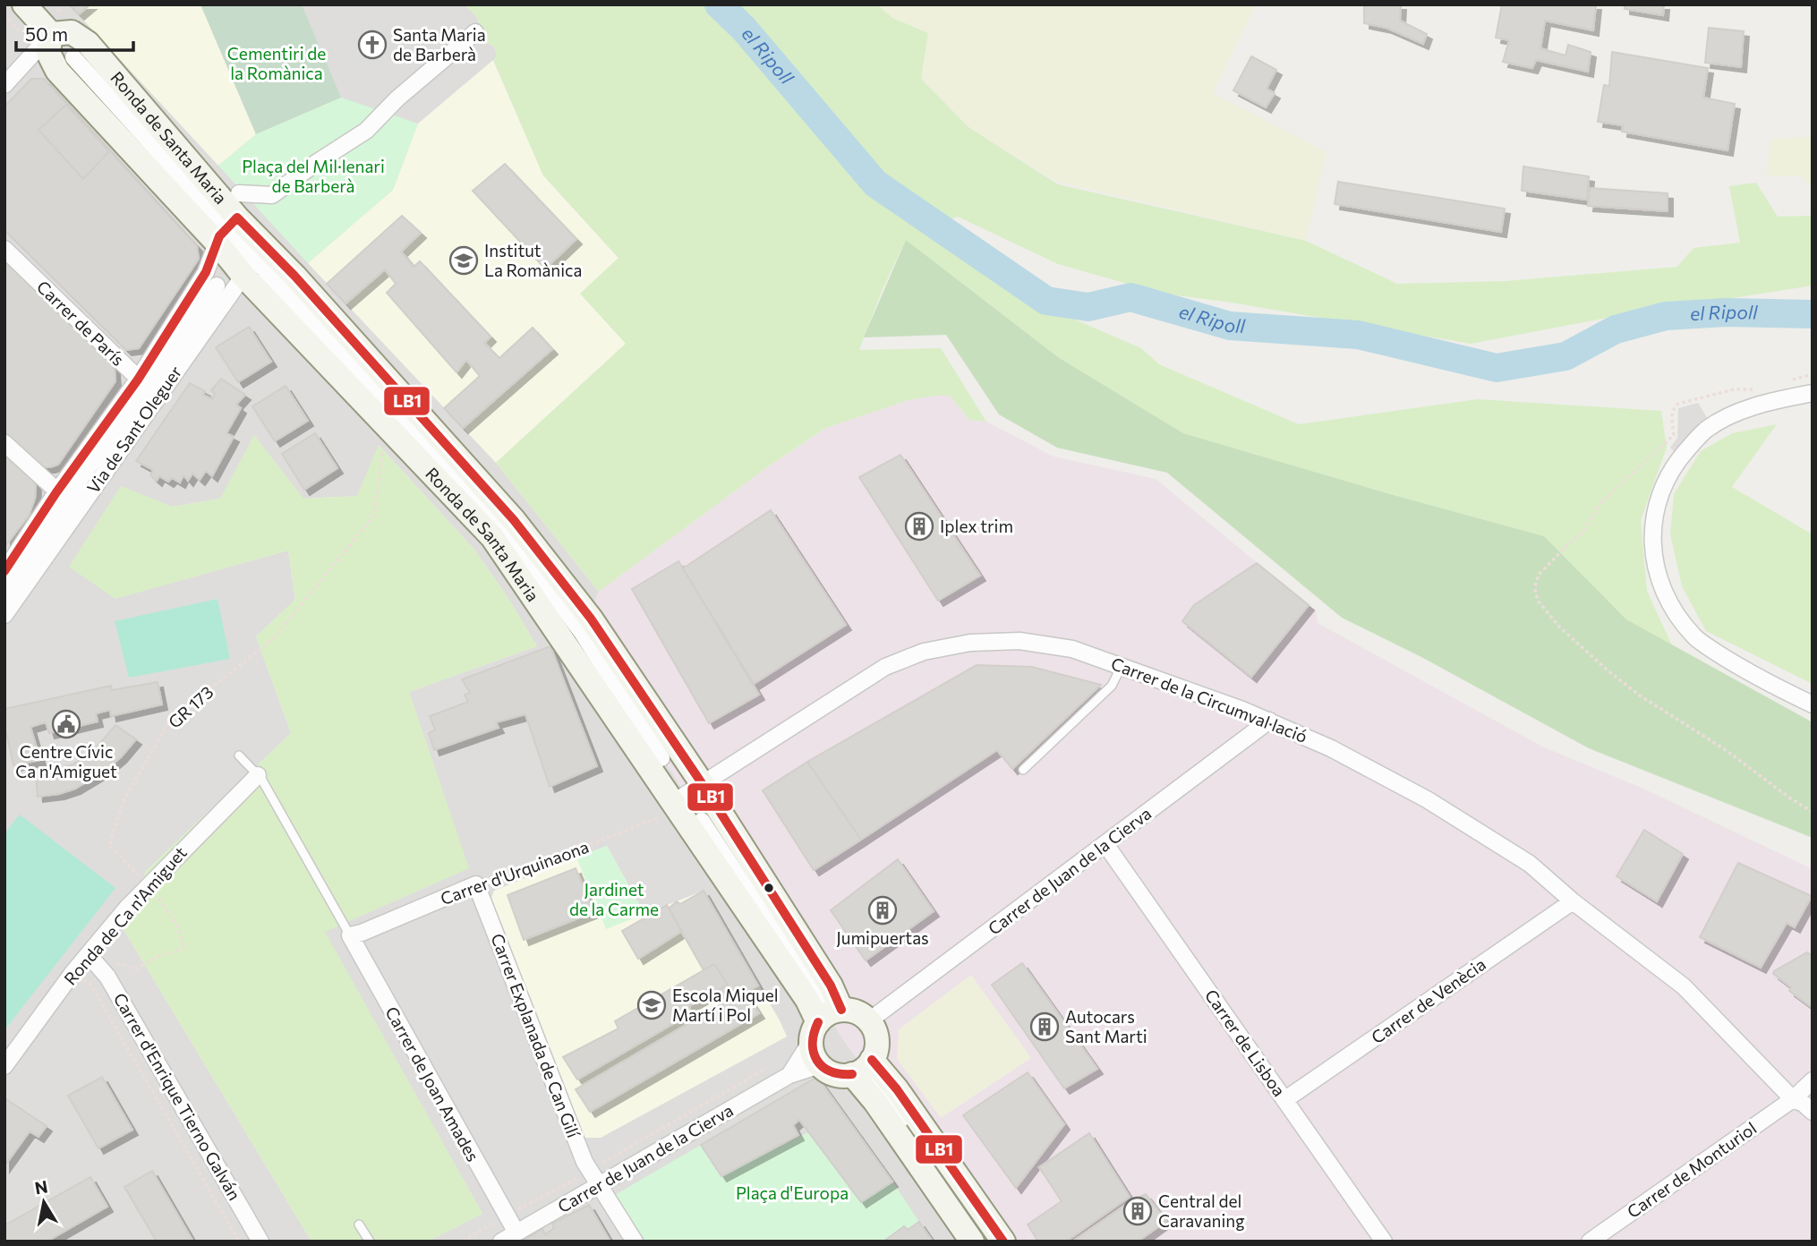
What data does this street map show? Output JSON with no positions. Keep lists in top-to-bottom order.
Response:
{
  "streets": {
    "street": [
      "Ronda de Santa Maria",
      "Carrer de París",
      "Via de Sant Oleguer",
      "Carrer de la Circumval·lació",
      "Carrer de Juan de la Cierva",
      "Carrer d'Urquinaona",
      "Ronda de Ca n'Amiguet",
      "Carrer de Venècia",
      "Carrer Explanada de Can Gilí",
      "Carrer de Lisboa",
      "Carrer de Joan Amades",
      "Carrer d'Enrique Tierno Galván",
      "Carrer de Monturiol"
    ],
    "path": ["GR 173"]
  },
  "crossings": [
    ["Ronda de Santa Maria", "Via de Sant Oleguer"],
    ["Ronda de Santa Maria", "Carrer de la Circumval·lació"],
    ["Ronda de Santa Maria", "GR 173"],
    ["Ronda de Santa Maria", "Carrer de Juan de la Cierva"],
    ["Ronda de Santa Maria", "Carrer d'Urquinaona"],
    ["Carrer de París", "Via de Sant Oleguer"],
    ["Carrer de la Circumval·lació", "Carrer de Juan de la Cierva"],
    ["Carrer de la Circumval·lació", "Carrer d'Urquinaona"],
    ["Carrer de la Circumval·lació", "Carrer de Venècia"],
    ["Carrer de la Circumval·lació", "Carrer de Monturiol"],
    ["GR 173", "Ronda de Ca n'Amiguet"],
    ["GR 173", "Carrer d'Enrique Tierno Galván"],
    ["Carrer de Juan de la Cierva", "Carrer Explanada de Can Gilí"],
    ["Carrer de Juan de la Cierva", "Carrer de Lisboa"],
    ["Carrer de Juan de la Cierva", "Carrer de Joan Amades"],
    ["Carrer d'Urquinaona", "Carrer Explanada de Can Gilí"],
    ["Carrer d'Urquinaona", "Carrer de Joan Amades"],
    ["Ronda de Ca n'Amiguet", "Carrer d'Enrique Tierno Galván"],
    ["Carrer de Venècia", "Carrer de Lisboa"]
  ],
  "water": ["el Ripoll"],
  "parks": [
    "Cementiri de la Romànica",
    "Plaça del Mil·lenari de Barberà",
    "Jardinet de la Carme",
    "Plaça d'Europa"
  ],
  "places": {
    "church": ["Santa Maria de Barberà"],
    "school or university": ["Institut La Romànica", "Escola Miquel Martí i Pol"],
    "building": [
      "Iplex trim",
      "Jumipuertas",
      "Autocars Sant Marti",
      "Central del Caravaning"
    ],
    "public building": ["Centre Cívic Ca n'Amiguet"]
  },
  "lines": ["transit line LB1"],
  "scale_bar": "50 m",
  "north": "top"
}
